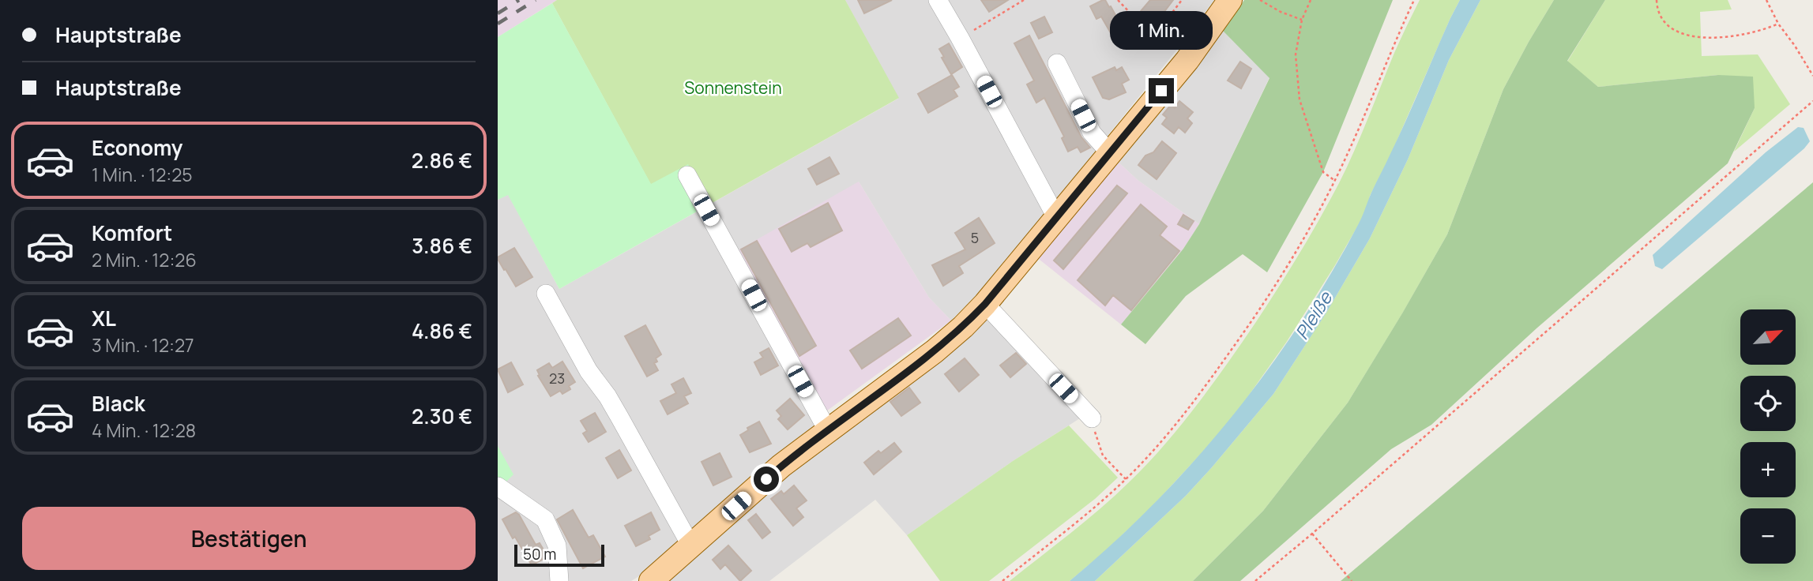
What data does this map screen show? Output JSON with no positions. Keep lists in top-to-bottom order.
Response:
{
  "water": ["Pleiße"],
  "parks": ["Sonnenstein"],
  "house_numbers": ["5", "23"],
  "scale_bar": "50 m",
  "north": "top right",
  "page": {
    "banner": ["Hauptstraße", "Hauptstraße"],
    "bubble": "1 Min.",
    "list": [
      {
        "name": "Economy",
        "note": "1 Min. · 12:25",
        "value": "2.86 €"
      },
      {
        "name": "Komfort",
        "note": "2 Min. · 12:26",
        "value": "3.86 €"
      },
      {
        "name": "XL",
        "note": "3 Min. · 12:27",
        "value": "4.86 €"
      },
      {
        "name": "Black",
        "note": "4 Min. · 12:28",
        "value": "2.30 €"
      }
    ],
    "map_buttons": ["+", "−"],
    "buttons": "Bestätigen",
    "scale": "50 m"
  }
}
